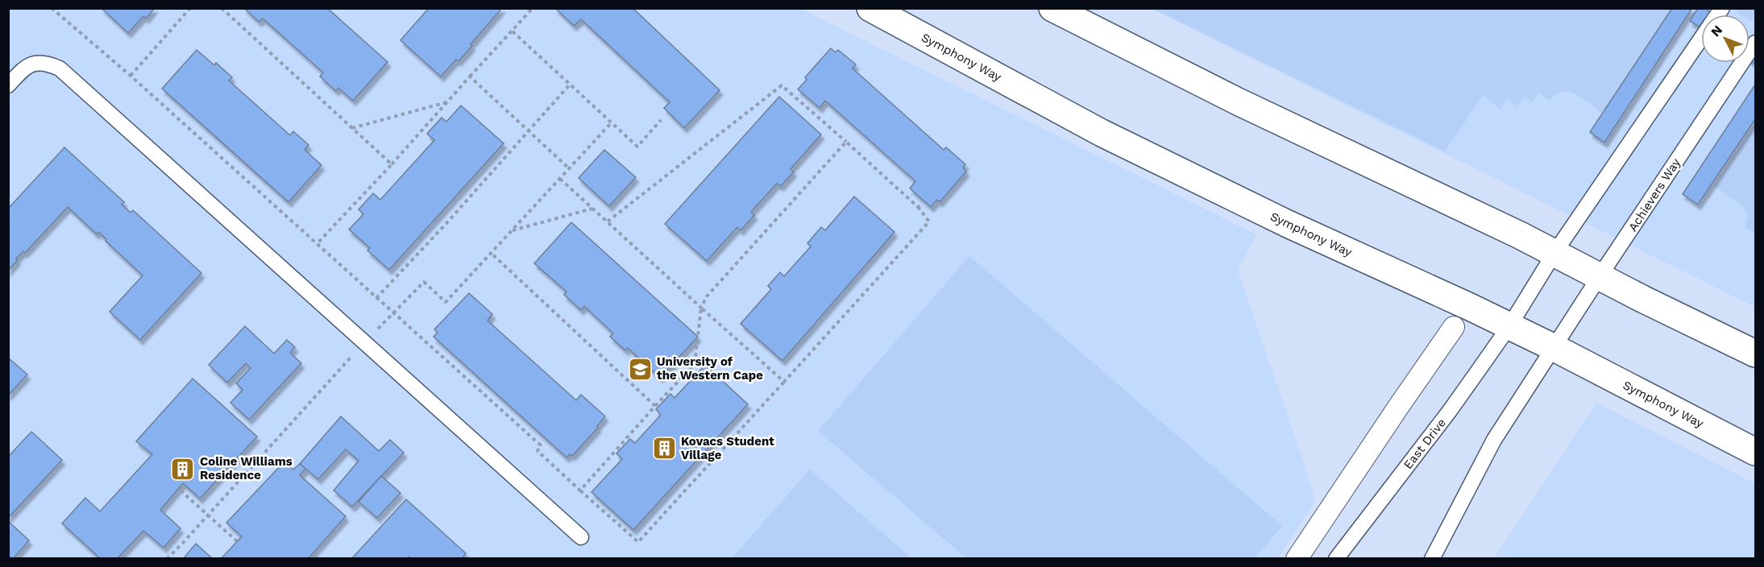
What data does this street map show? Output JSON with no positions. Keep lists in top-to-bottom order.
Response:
{
  "streets": {
    "main road": ["Symphony Way"],
    "lane": ["Achievers Way", "East Drive"]
  },
  "crossings": [
    ["Symphony Way", "Achievers Way"],
    ["Symphony Way", "East Drive"]
  ],
  "places": {
    "school or university": ["University of the Western Cape"],
    "building": ["Kovacs Student Village", "Coline Williams Residence"]
  },
  "north": "top left"
}
